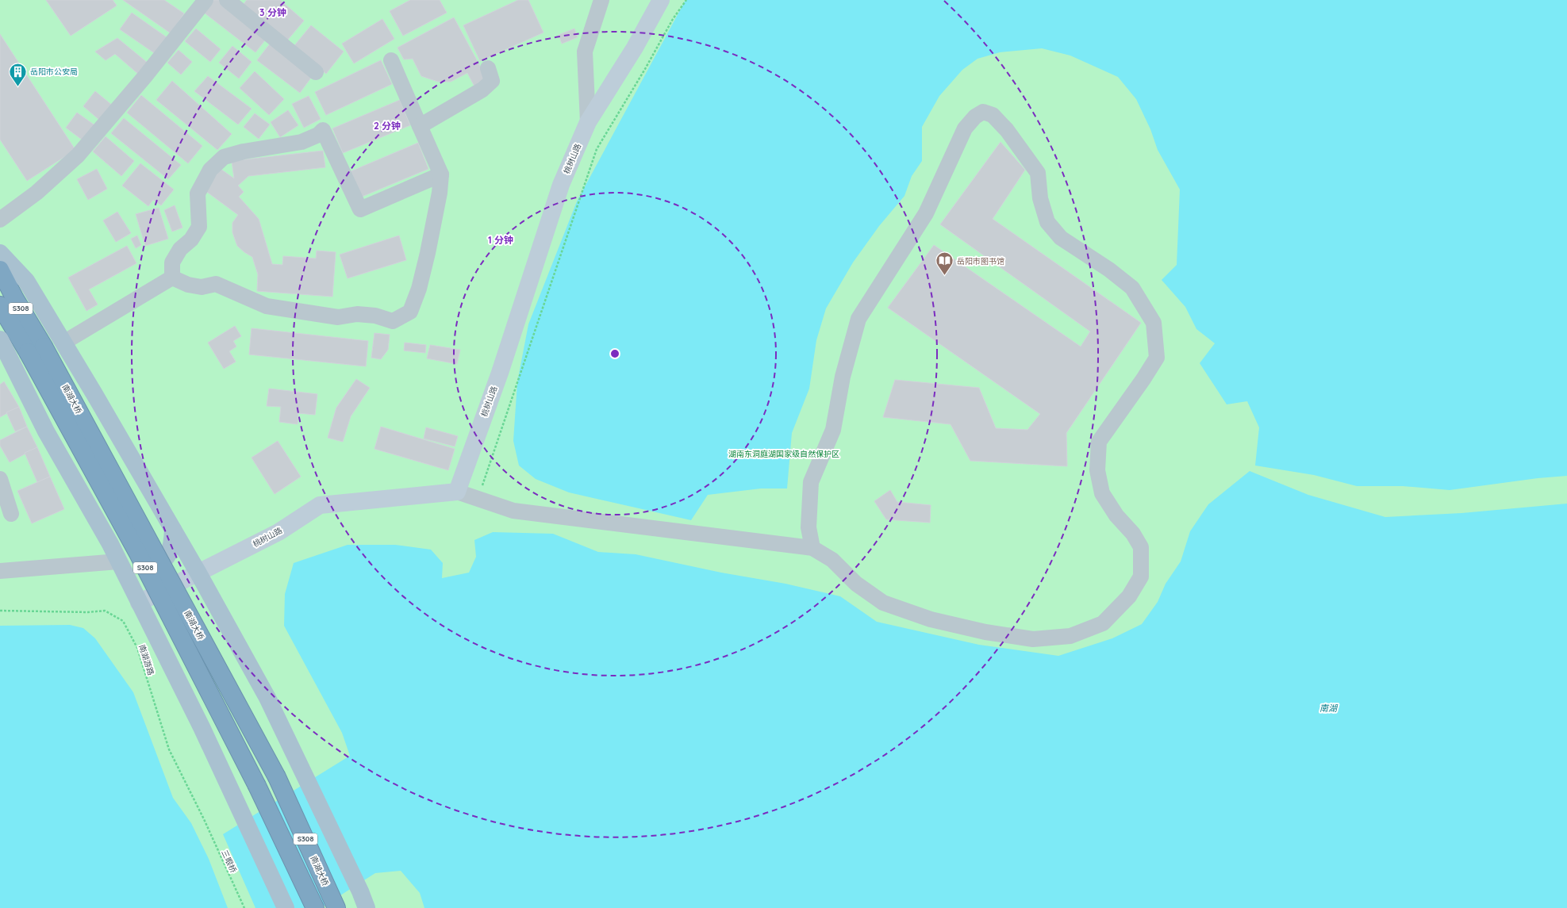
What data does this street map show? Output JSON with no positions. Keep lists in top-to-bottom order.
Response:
{
  "streets": {
    "highway": ["S308", "南湖大桥"],
    "street": ["桃树山路"],
    "path": ["南湖游路", "三眼桥"]
  },
  "crossings": [
    ["南湖游路", "三眼桥"]
  ],
  "water": ["南湖"],
  "parks": ["湖南东洞庭湖国家级自然保护区"],
  "places": {
    "building": ["岳阳市公安局"],
    "library": ["岳阳市图书馆"]
  },
  "rings": ["3 分钟", "2 分钟", "1 分钟"]
}
